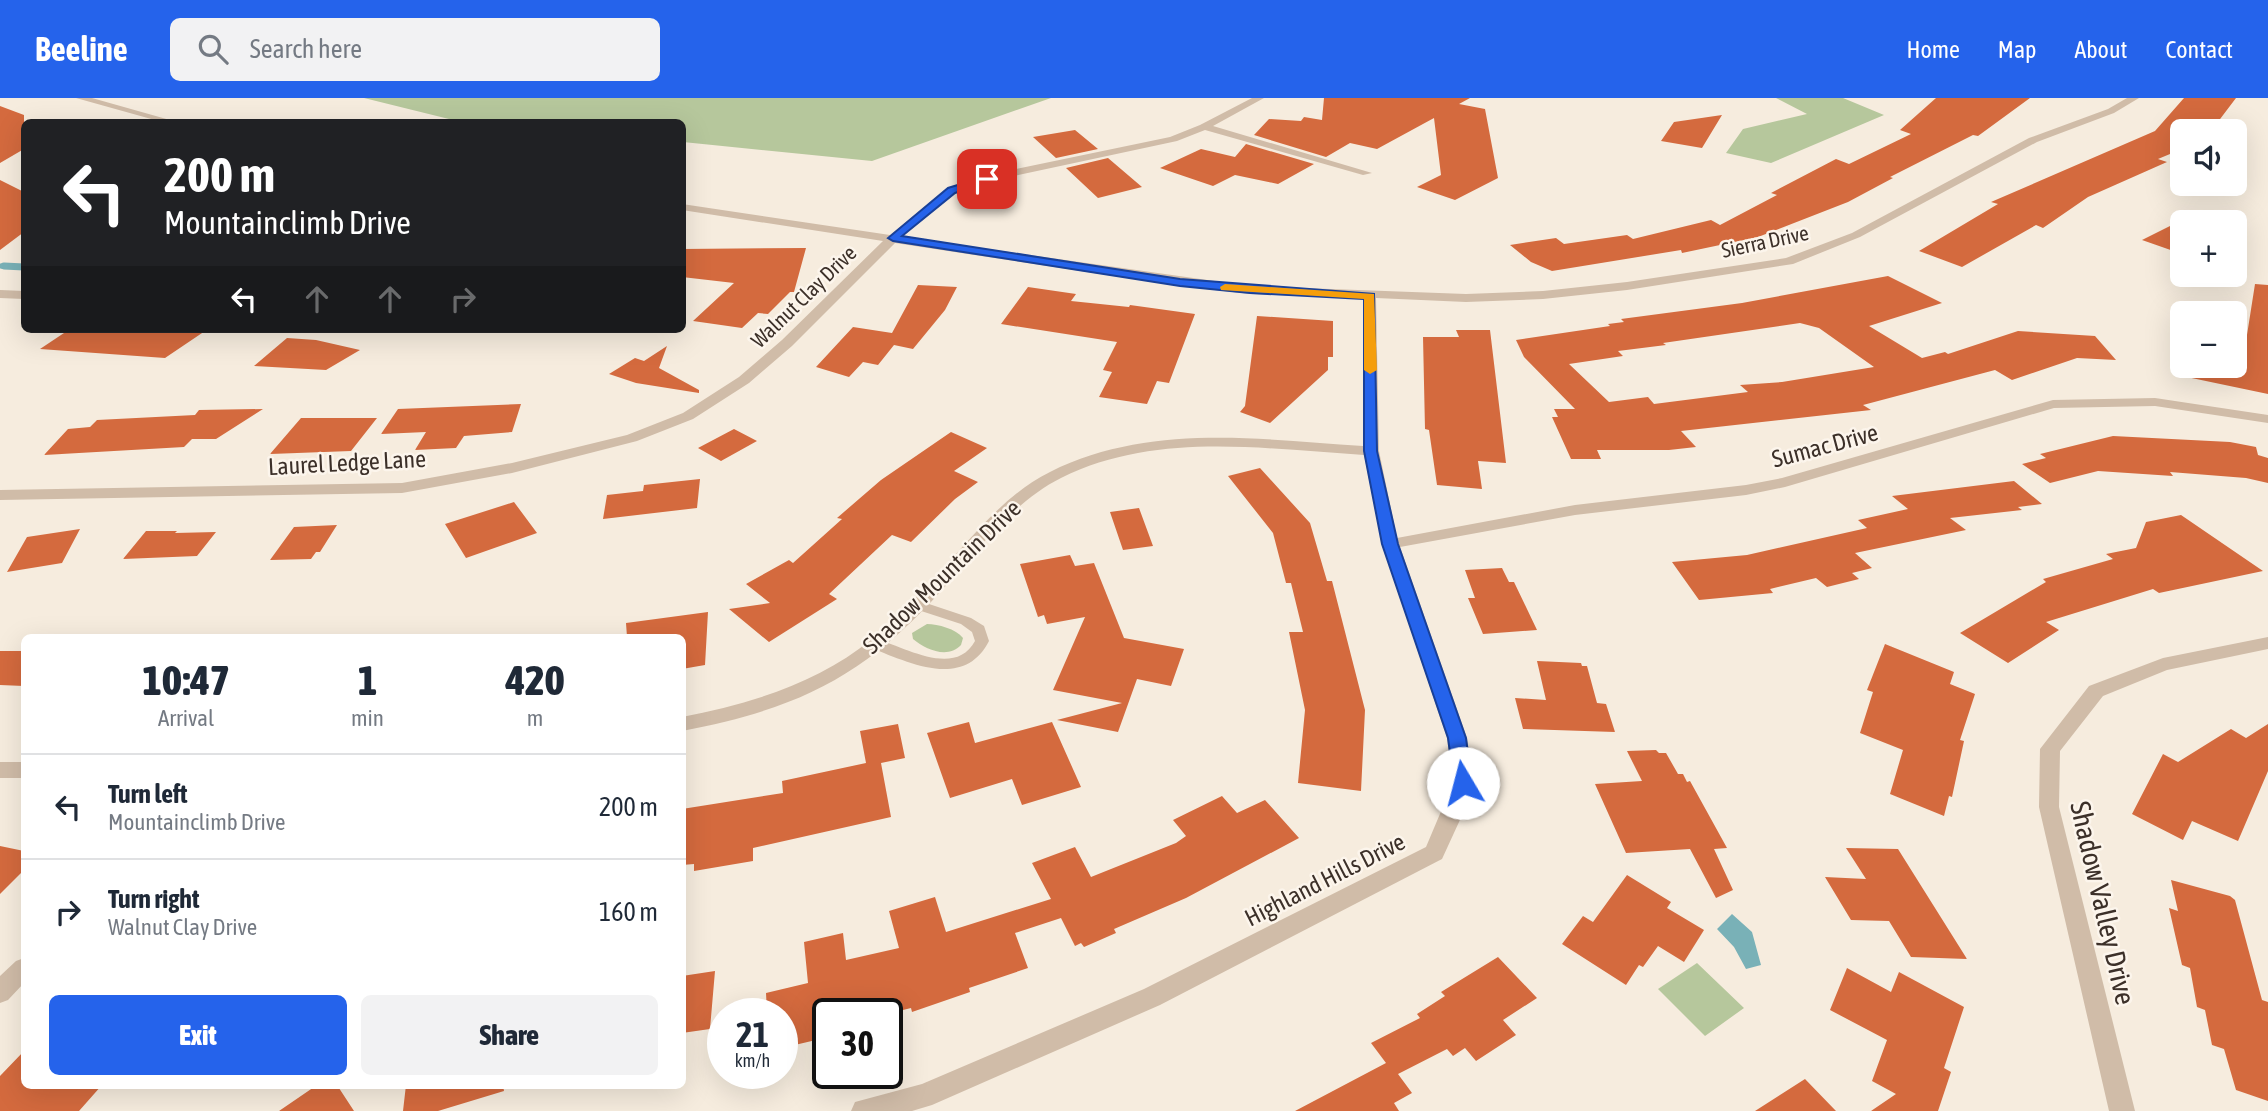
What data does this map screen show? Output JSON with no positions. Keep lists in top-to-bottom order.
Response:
{
  "streets": {
    "street": [
      "Sierra Drive",
      "Walnut Clay Drive",
      "Sumac Drive",
      "Laurel Ledge Lane",
      "Shadow Mountain Drive",
      "Highland Hills Drive",
      "Shadow Valley Drive"
    ]
  },
  "crossings": [
    ["Sierra Drive", "Walnut Clay Drive"],
    ["Sierra Drive", "Highland Hills Drive"],
    ["Walnut Clay Drive", "Laurel Ledge Lane"],
    ["Sumac Drive", "Highland Hills Drive"],
    ["Shadow Mountain Drive", "Highland Hills Drive"]
  ],
  "page": {
    "header": "Beeline",
    "search": "Search here",
    "nav": [
      "Home",
      "Map",
      "About",
      "Contact"
    ],
    "map_buttons": ["+", "−"],
    "turn": ["200 m", "Mountainclimb Drive"],
    "eta": [
      "10:47",
      "Arrival",
      "1",
      "min",
      "420",
      "m"
    ],
    "list": [
      {
        "name": "Turn left",
        "note": "Mountainclimb Drive",
        "value": "200 m"
      },
      {
        "name": "Turn right",
        "note": "Walnut Clay Drive",
        "value": "160 m"
      }
    ],
    "buttons": ["Exit", "Share"],
    "speed": "21 km/h",
    "limit": "30"
  }
}
